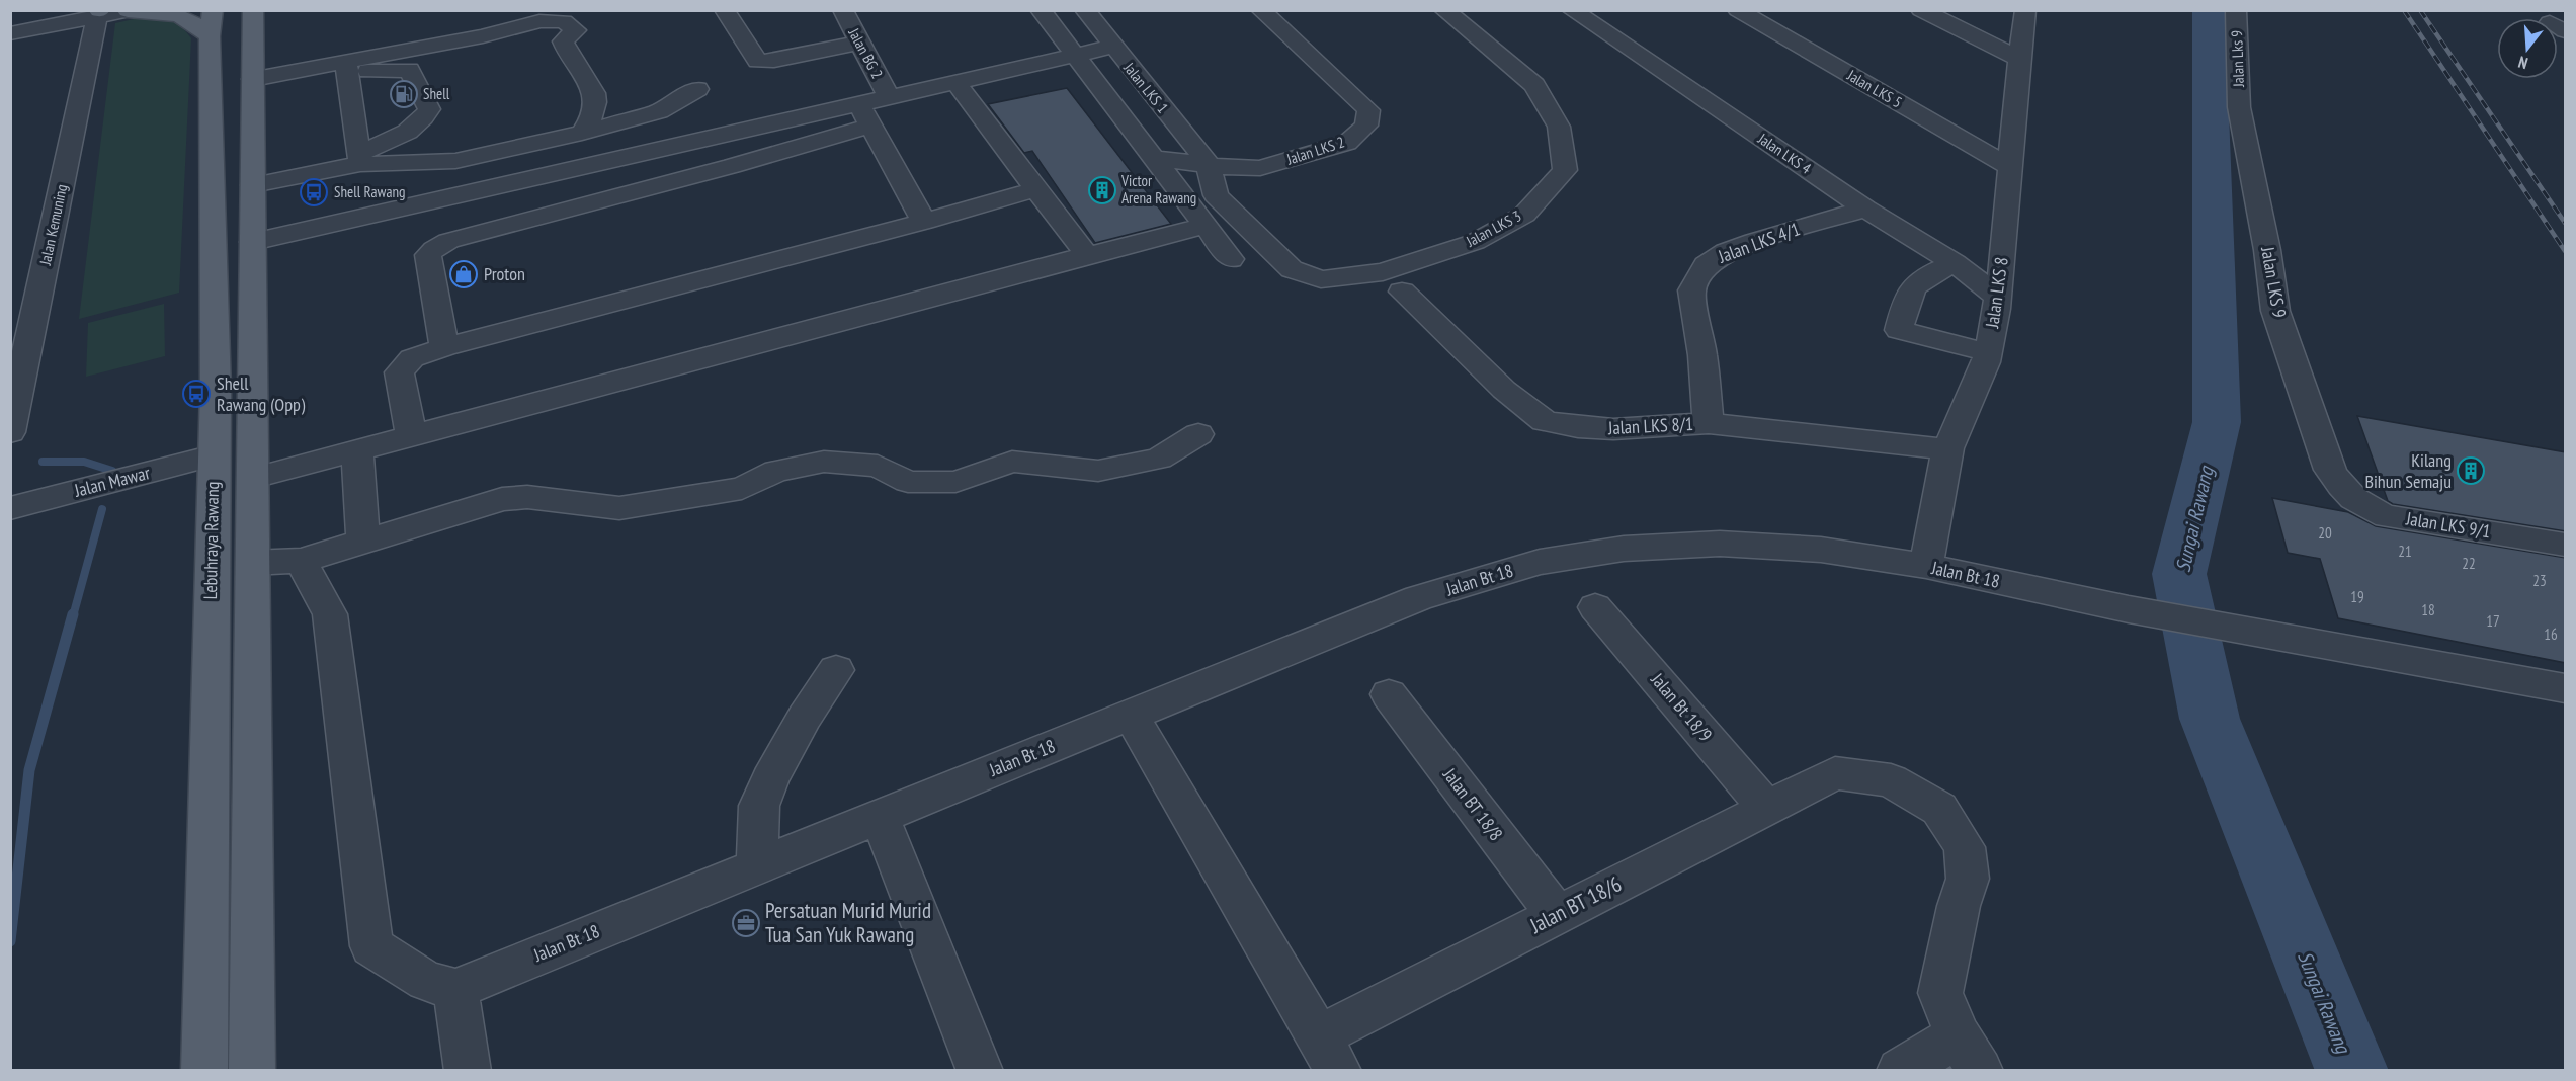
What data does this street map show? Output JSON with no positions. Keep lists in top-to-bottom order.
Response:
{
  "streets": {
    "main road": ["Lebuhraya Rawang"],
    "street": [
      "Jalan BG 2",
      "Jalan Lks 9",
      "Jalan LKS 1",
      "Jalan LKS 5",
      "Jalan LKS 2",
      "Jalan LKS 4",
      "Jalan Kemuning",
      "Jalan LKS 3",
      "Jalan LKS 4/1",
      "Jalan LKS 9",
      "Jalan LKS 8",
      "Jalan LKS 8/1",
      "Jalan Mawar",
      "Jalan LKS 9/1",
      "Jalan Bt 18",
      "Jalan Bt 18/9",
      "Jalan BT 18/8",
      "Jalan BT 18/6"
    ]
  },
  "crossings": [
    ["Jalan Lks 9", "Jalan LKS 9"],
    ["Jalan LKS 1", "Jalan LKS 2"],
    ["Jalan LKS 5", "Jalan LKS 8"],
    ["Jalan LKS 4", "Jalan LKS 4/1"],
    ["Jalan LKS 4", "Jalan LKS 8"],
    ["Jalan LKS 3", "Jalan LKS 8/1"],
    ["Jalan LKS 4/1", "Jalan LKS 8/1"],
    ["Jalan LKS 9", "Jalan LKS 9/1"],
    ["Jalan LKS 8", "Jalan LKS 8/1"],
    ["Jalan LKS 8", "Jalan Bt 18"],
    ["Jalan Mawar", "Lebuhraya Rawang"],
    ["Jalan Bt 18/9", "Jalan BT 18/6"],
    ["Jalan BT 18/8", "Jalan BT 18/6"]
  ],
  "water": ["Sungai Rawang"],
  "places": {
    "fuel station": ["Shell"],
    "building": ["Victor Arena Rawang", "Kilang Bihun Semaju"],
    "bus stop": ["Shell Rawang", "Shell Rawang (Opp)"],
    "shop": ["Proton"],
    "office": ["Persatuan Murid Murid Tua San Yuk Rawang"]
  },
  "house_numbers": [
    "20",
    "21",
    "22",
    "23",
    "19",
    "18",
    "17",
    "16"
  ],
  "north": "bottom"
}
